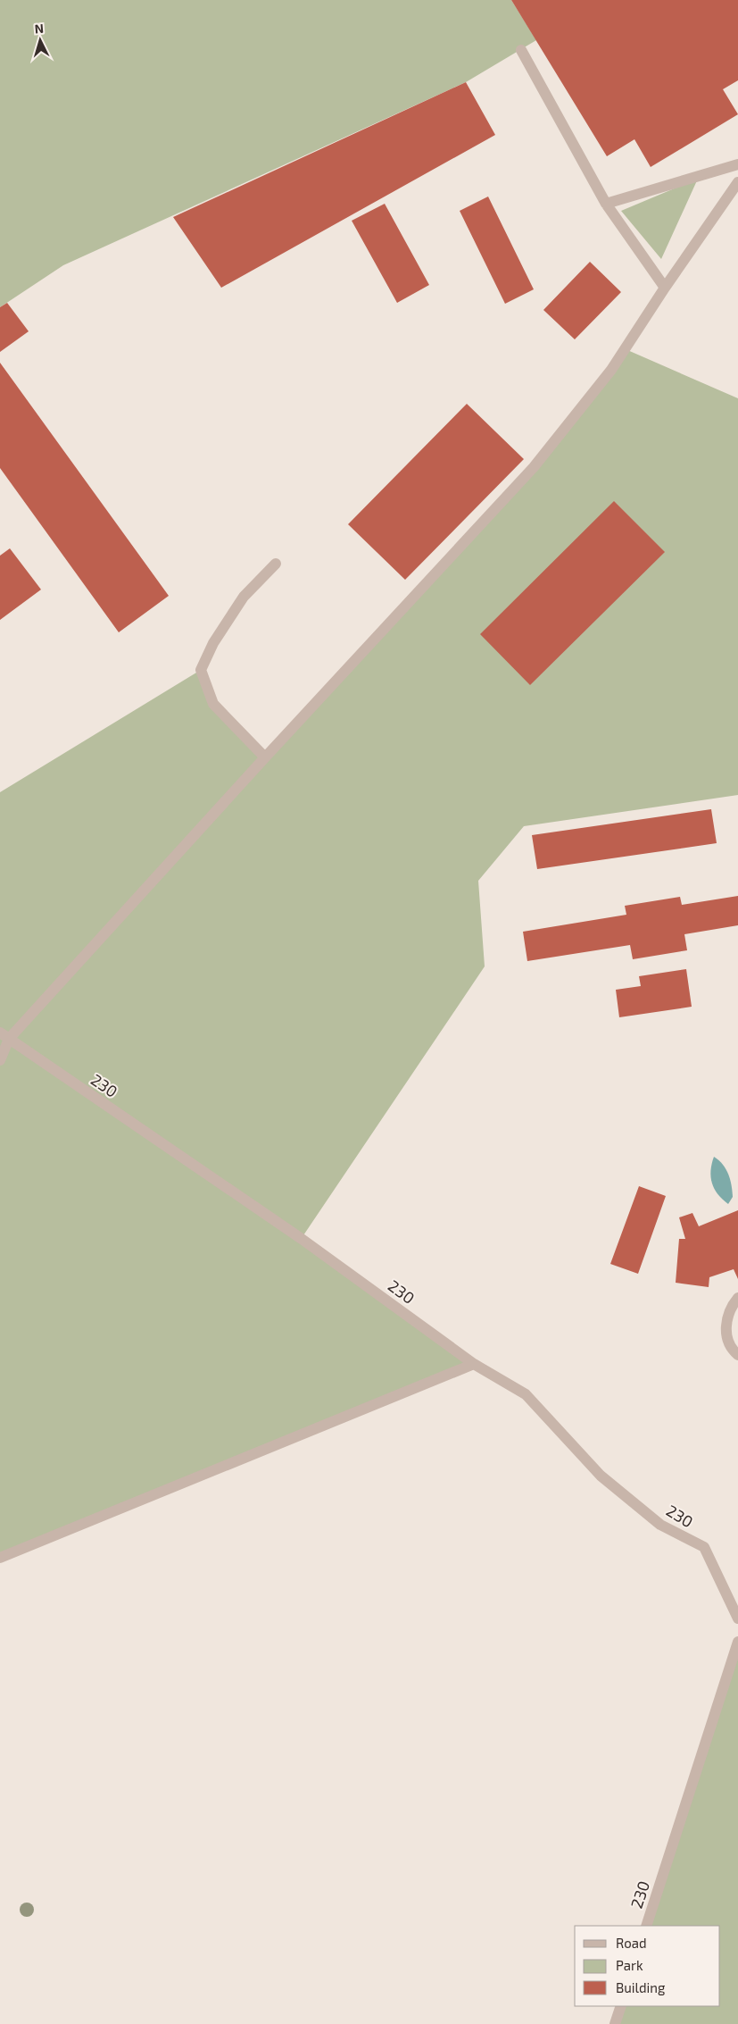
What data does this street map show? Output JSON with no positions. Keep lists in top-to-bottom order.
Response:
{
  "streets": {
    "street": ["230"]
  },
  "legend": ["Road", "Park", "Building"],
  "north": "top"
}
